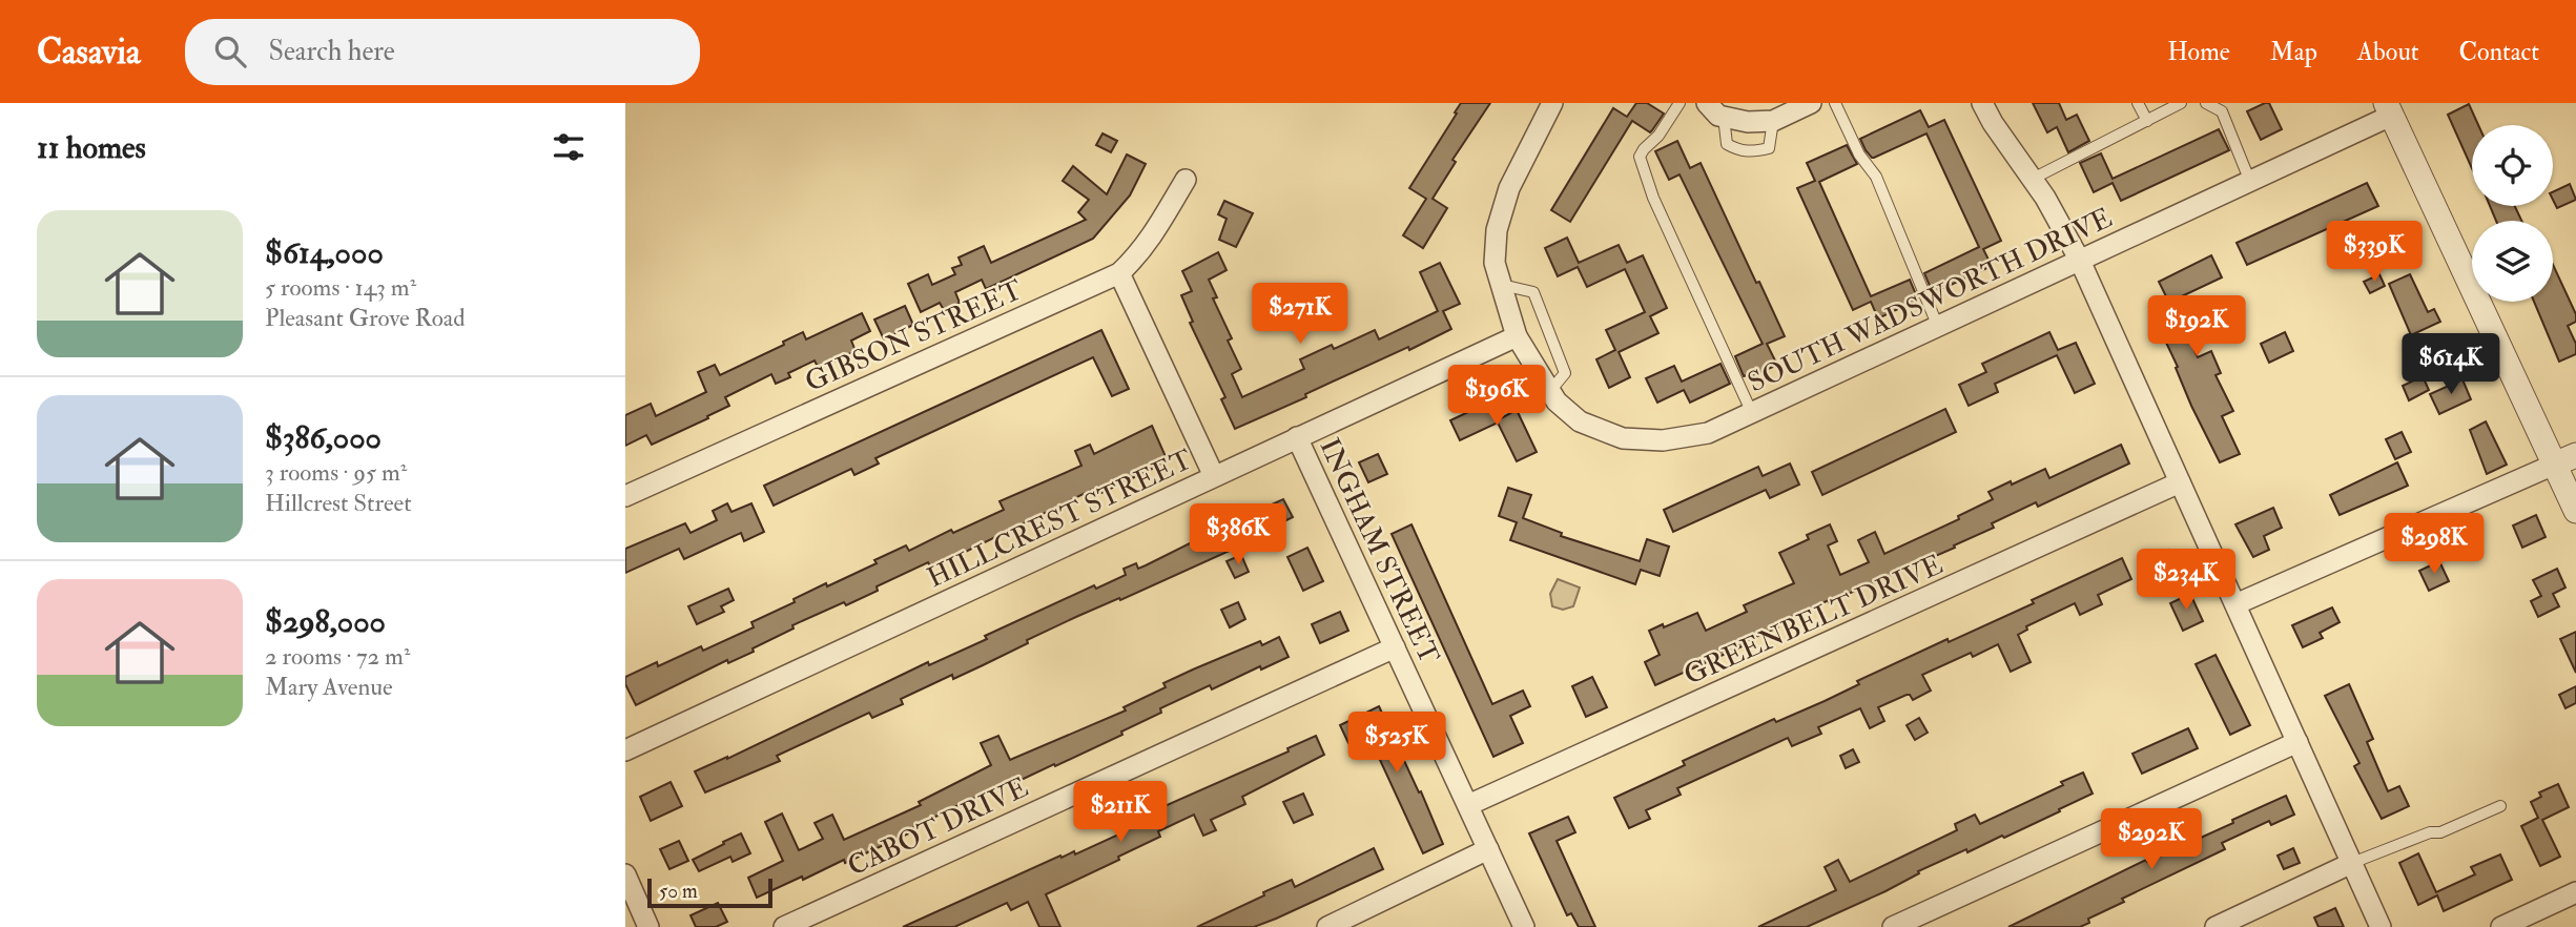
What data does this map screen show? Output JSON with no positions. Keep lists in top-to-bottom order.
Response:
{
  "streets": {
    "street": [
      "SOUTH WADSWORTH DRIVE",
      "GIBSON STREET",
      "HILLCREST STREET",
      "INGHAM STREET",
      "GREENBELT DRIVE",
      "CABOT DRIVE"
    ]
  },
  "crossings": [
    ["SOUTH WADSWORTH DRIVE", "HILLCREST STREET"],
    ["HILLCREST STREET", "INGHAM STREET"],
    ["INGHAM STREET", "GREENBELT DRIVE"],
    ["INGHAM STREET", "CABOT DRIVE"]
  ],
  "scale_bar": "50 m",
  "page": {
    "header": "Casavia",
    "search": "Search here",
    "nav": [
      "Home",
      "Map",
      "About",
      "Contact"
    ],
    "heading": "11 homes",
    "list": [
      {
        "name": "$614,000",
        "note": "5 rooms · 143 m² · Pleasant Grove Road"
      },
      {
        "name": "$386,000",
        "note": "3 rooms · 95 m² · Hillcrest Street"
      },
      {
        "name": "$298,000",
        "note": "2 rooms · 72 m² · Mary Avenue"
      }
    ],
    "price": [
      "$339K",
      "$271K",
      "$192K",
      "$614K",
      "$196K",
      "$386K",
      "$298K",
      "$234K",
      "$525K",
      "$211K",
      "$292K"
    ],
    "scale": "50 m"
  }
}
